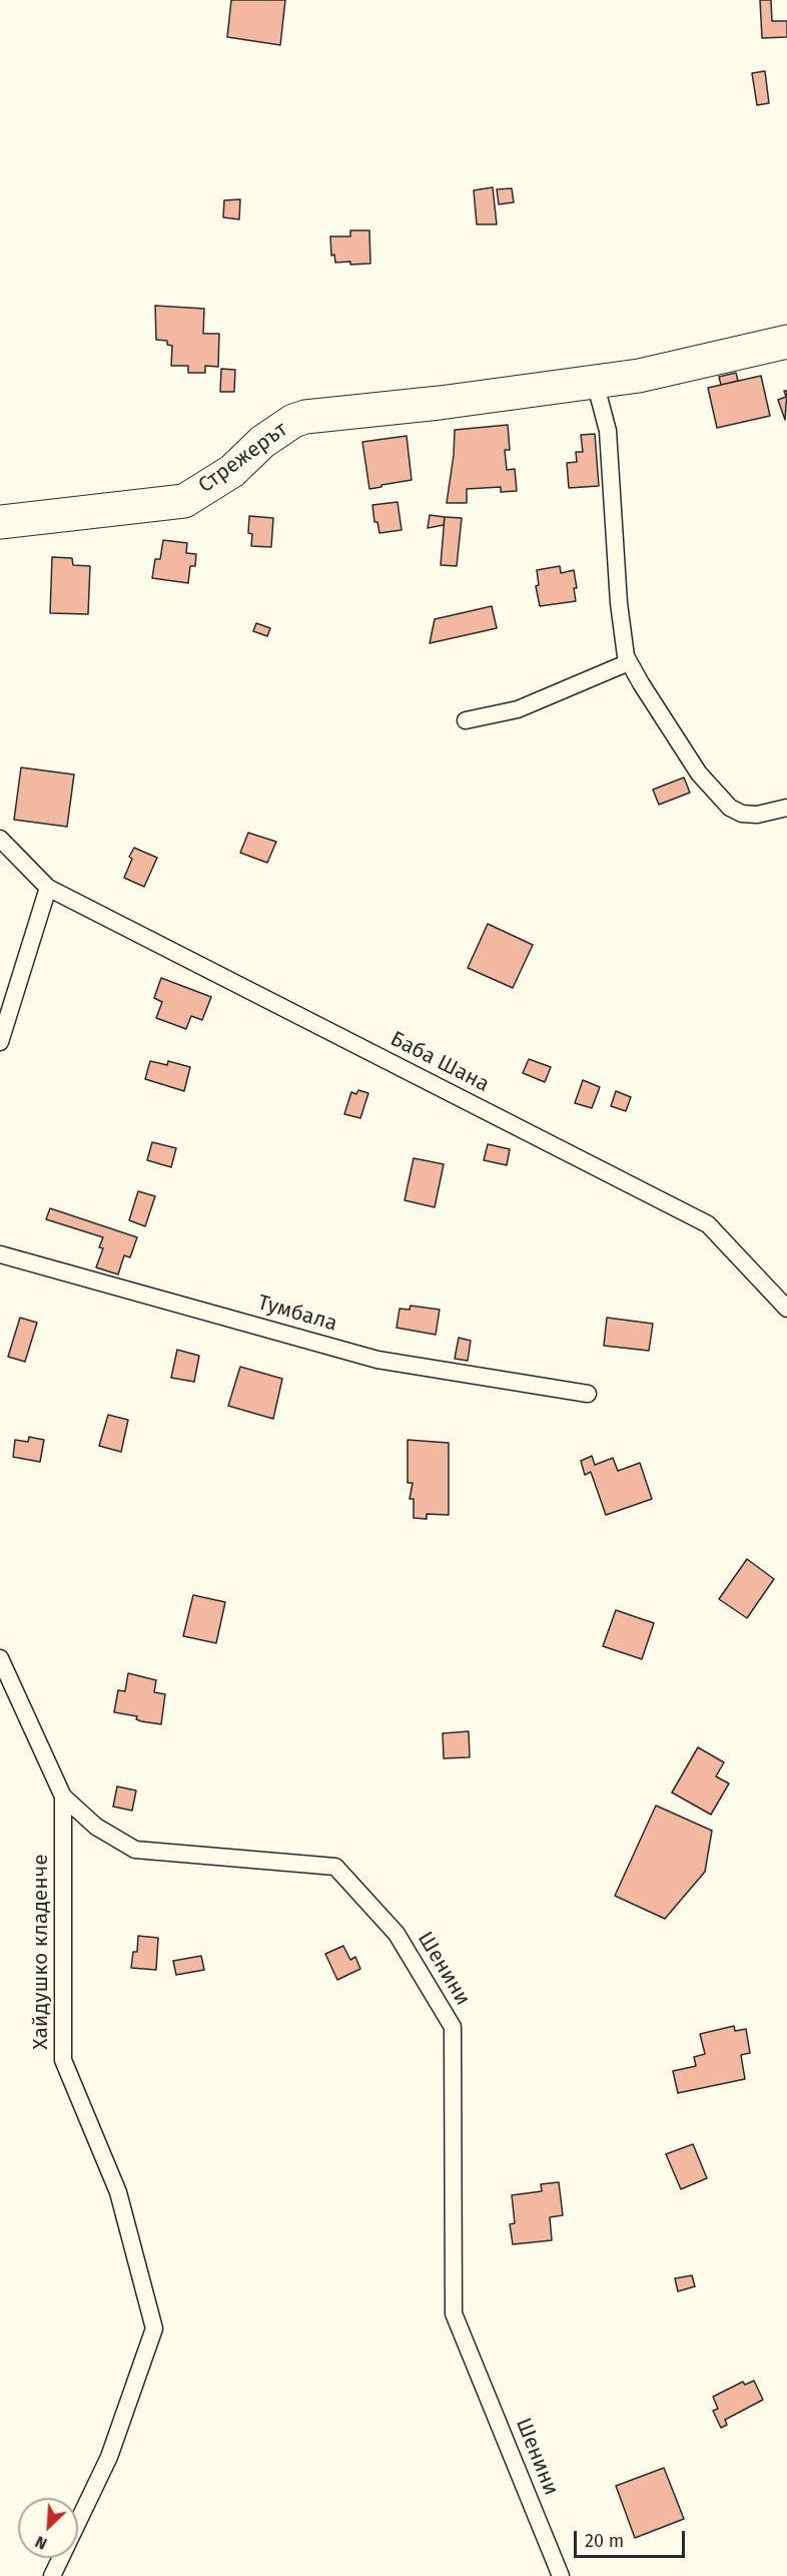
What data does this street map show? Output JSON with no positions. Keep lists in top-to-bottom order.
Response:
{
  "streets": {
    "street": ["Стрежерът"],
    "lane": [
      "Баба Шана",
      "Тумбала",
      "Хайдушко кладенче",
      "Шенини"
    ]
  },
  "crossings": [
    ["Хайдушко кладенче", "Шенини"]
  ],
  "scale_bar": "20 m",
  "north": "bottom left"
}
